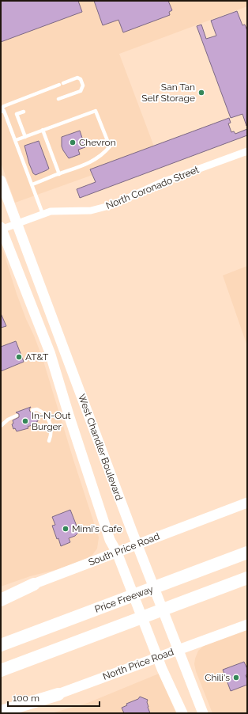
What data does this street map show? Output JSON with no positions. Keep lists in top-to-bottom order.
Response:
{
  "streets": {
    "highway": ["Price Freeway"],
    "main road": ["West Chandler Boulevard", "South Price Road", "North Price Road"],
    "street": ["North Coronado Street"]
  },
  "crossings": [
    ["North Coronado Street", "West Chandler Boulevard"],
    ["West Chandler Boulevard", "South Price Road"],
    ["West Chandler Boulevard", "North Price Road"]
  ],
  "places": [
    "San Tan Self Storage",
    "Chevron",
    "AT&T",
    "In-N-Out Burger",
    "Mimi's Cafe",
    "Chili's"
  ],
  "scale_bar": "100 m"
}
